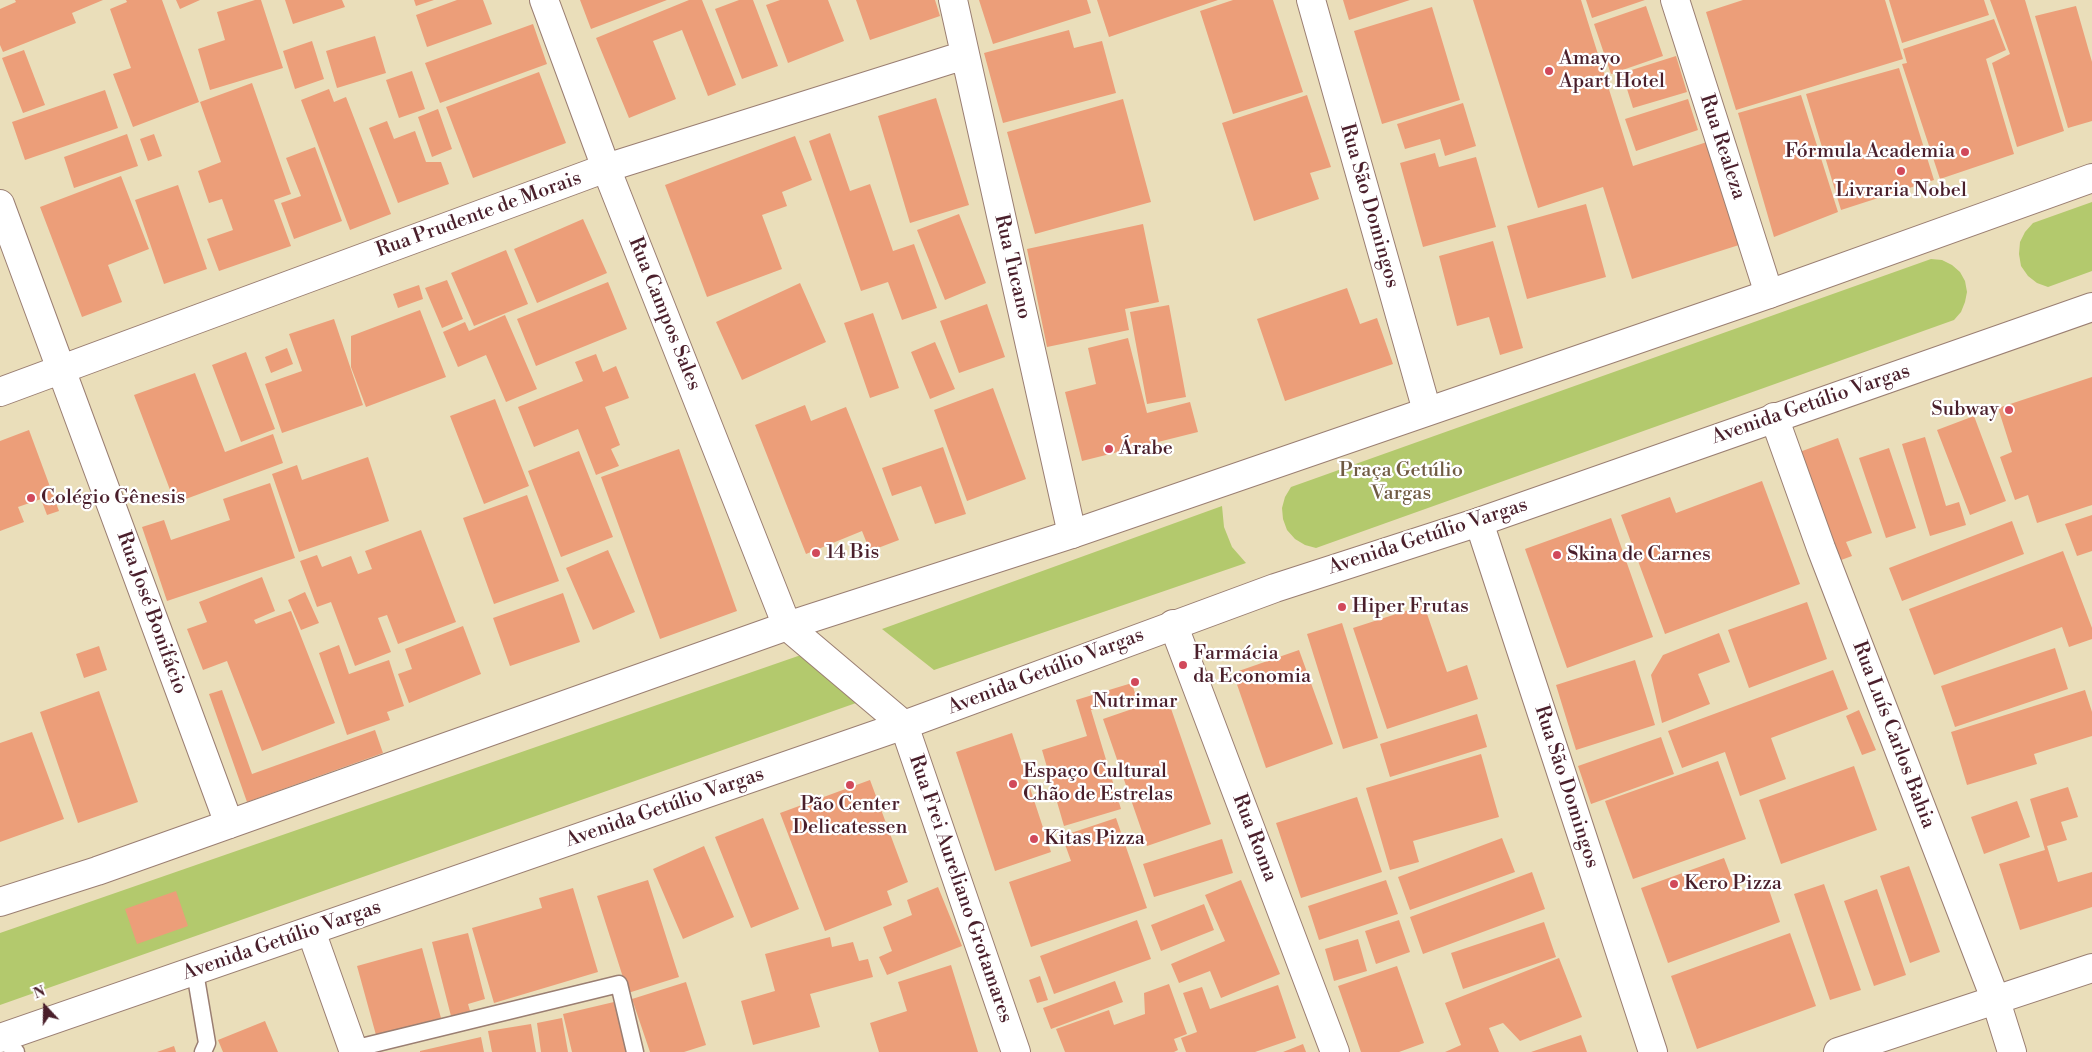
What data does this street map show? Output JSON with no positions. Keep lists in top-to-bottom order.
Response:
{
  "streets": {
    "street": [
      "Rua Realeza",
      "Rua São Domingos",
      "Rua Prudente de Morais",
      "Rua Tucano",
      "Rua Campos Sales",
      "Avenida Getúlio Vargas",
      "Rua José Bonifácio",
      "Rua Luís Carlos Bahia",
      "Rua Roma",
      "Rua Frei Aureliano Grotamares"
    ]
  },
  "crossings": [
    ["Rua São Domingos", "Avenida Getúlio Vargas"],
    ["Rua Prudente de Morais", "Rua Tucano"],
    ["Rua Prudente de Morais", "Rua Campos Sales"],
    ["Rua Prudente de Morais", "Rua José Bonifácio"],
    ["Avenida Getúlio Vargas", "Rua Luís Carlos Bahia"],
    ["Avenida Getúlio Vargas", "Rua Roma"],
    ["Avenida Getúlio Vargas", "Rua Frei Aureliano Grotamares"]
  ],
  "parks": ["Praça Getúlio Vargas"],
  "places": [
    "Amayo Apart Hotel",
    "Fórmula Academia",
    "Livraria Nobel",
    "Subway",
    "Árabe",
    "Colégio Gênesis",
    "14 Bis",
    "Skina de Carnes",
    "Hiper Frutas",
    "Farmácia da Economia",
    "Nutrimar",
    "Espaço Cultural Chão de Estrelas",
    "Pão Center Delicatessen",
    "Kitas Pizza",
    "Kero Pizza"
  ],
  "north": "top"
}
